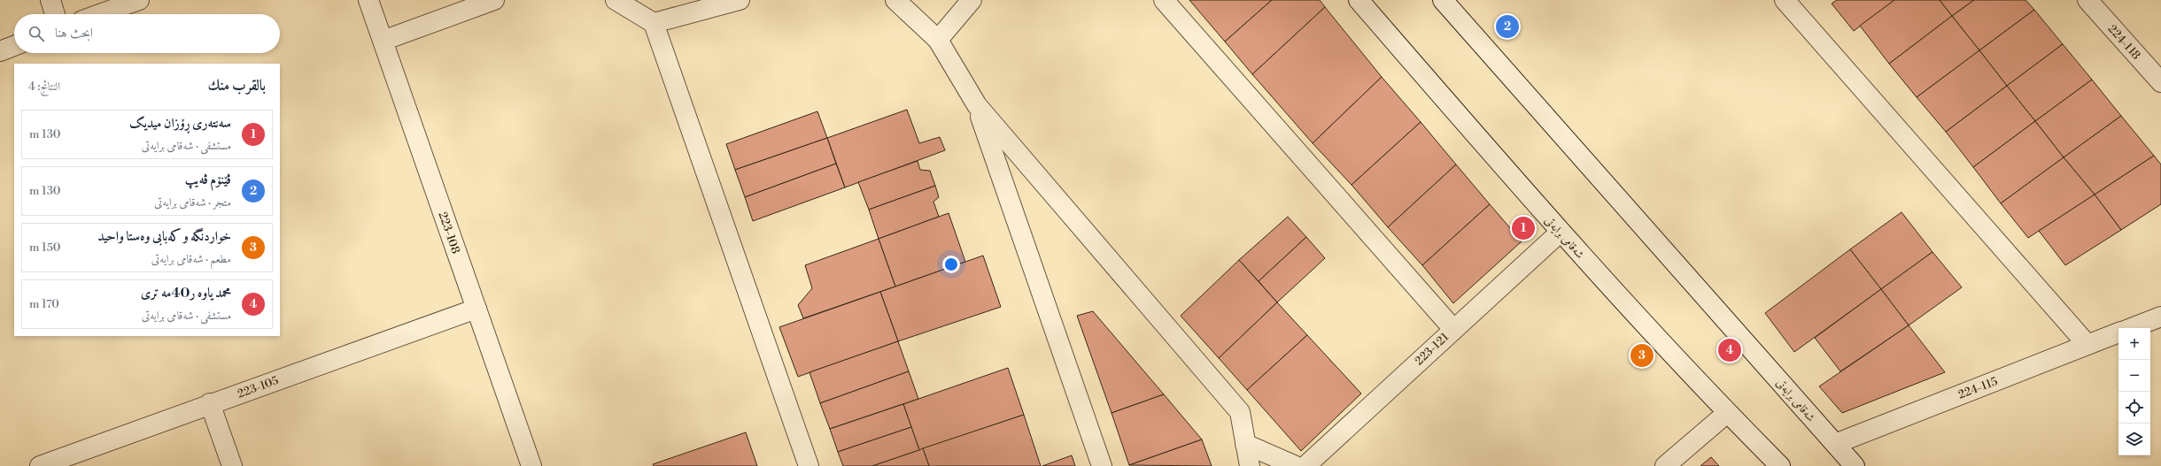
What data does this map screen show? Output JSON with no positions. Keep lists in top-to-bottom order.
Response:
{
  "streets": {
    "street": [
      "224-118",
      "223-108",
      "شەقامی برایەتی",
      "223-121",
      "223-105",
      "224-115"
    ]
  },
  "crossings": [
    ["223-108", "223-105"],
    ["شەقامی برایەتی", "223-121"],
    ["شەقامی برایەتی", "224-115"]
  ],
  "page": {
    "pins": [
      "2",
      "1",
      "4",
      "3"
    ],
    "search": "ابحث هنا",
    "heading": ["بالقرب منك", "النتائج: 4"],
    "list": [
      {
        "mark": "1",
        "name": "سەنتەری ڕۆزان میدیک",
        "note": "مستشفى · شەقامی برایەتی",
        "value": "130 m"
      },
      {
        "mark": "2",
        "name": "ڤێنۆم ڤەیپ",
        "note": "متجر · شەقامی برایەتی",
        "value": "130 m"
      },
      {
        "mark": "3",
        "name": "خواردنگە و کەبابی وەستا واحید",
        "note": "مطعم · شەقامی برایەتی",
        "value": "150 m"
      },
      {
        "mark": "4",
        "name": "محمد ياوه ر40مه ترى",
        "note": "مستشفى · شەقامی برایەتی",
        "value": "170 m"
      }
    ],
    "map_buttons": ["+", "−"]
  }
}
